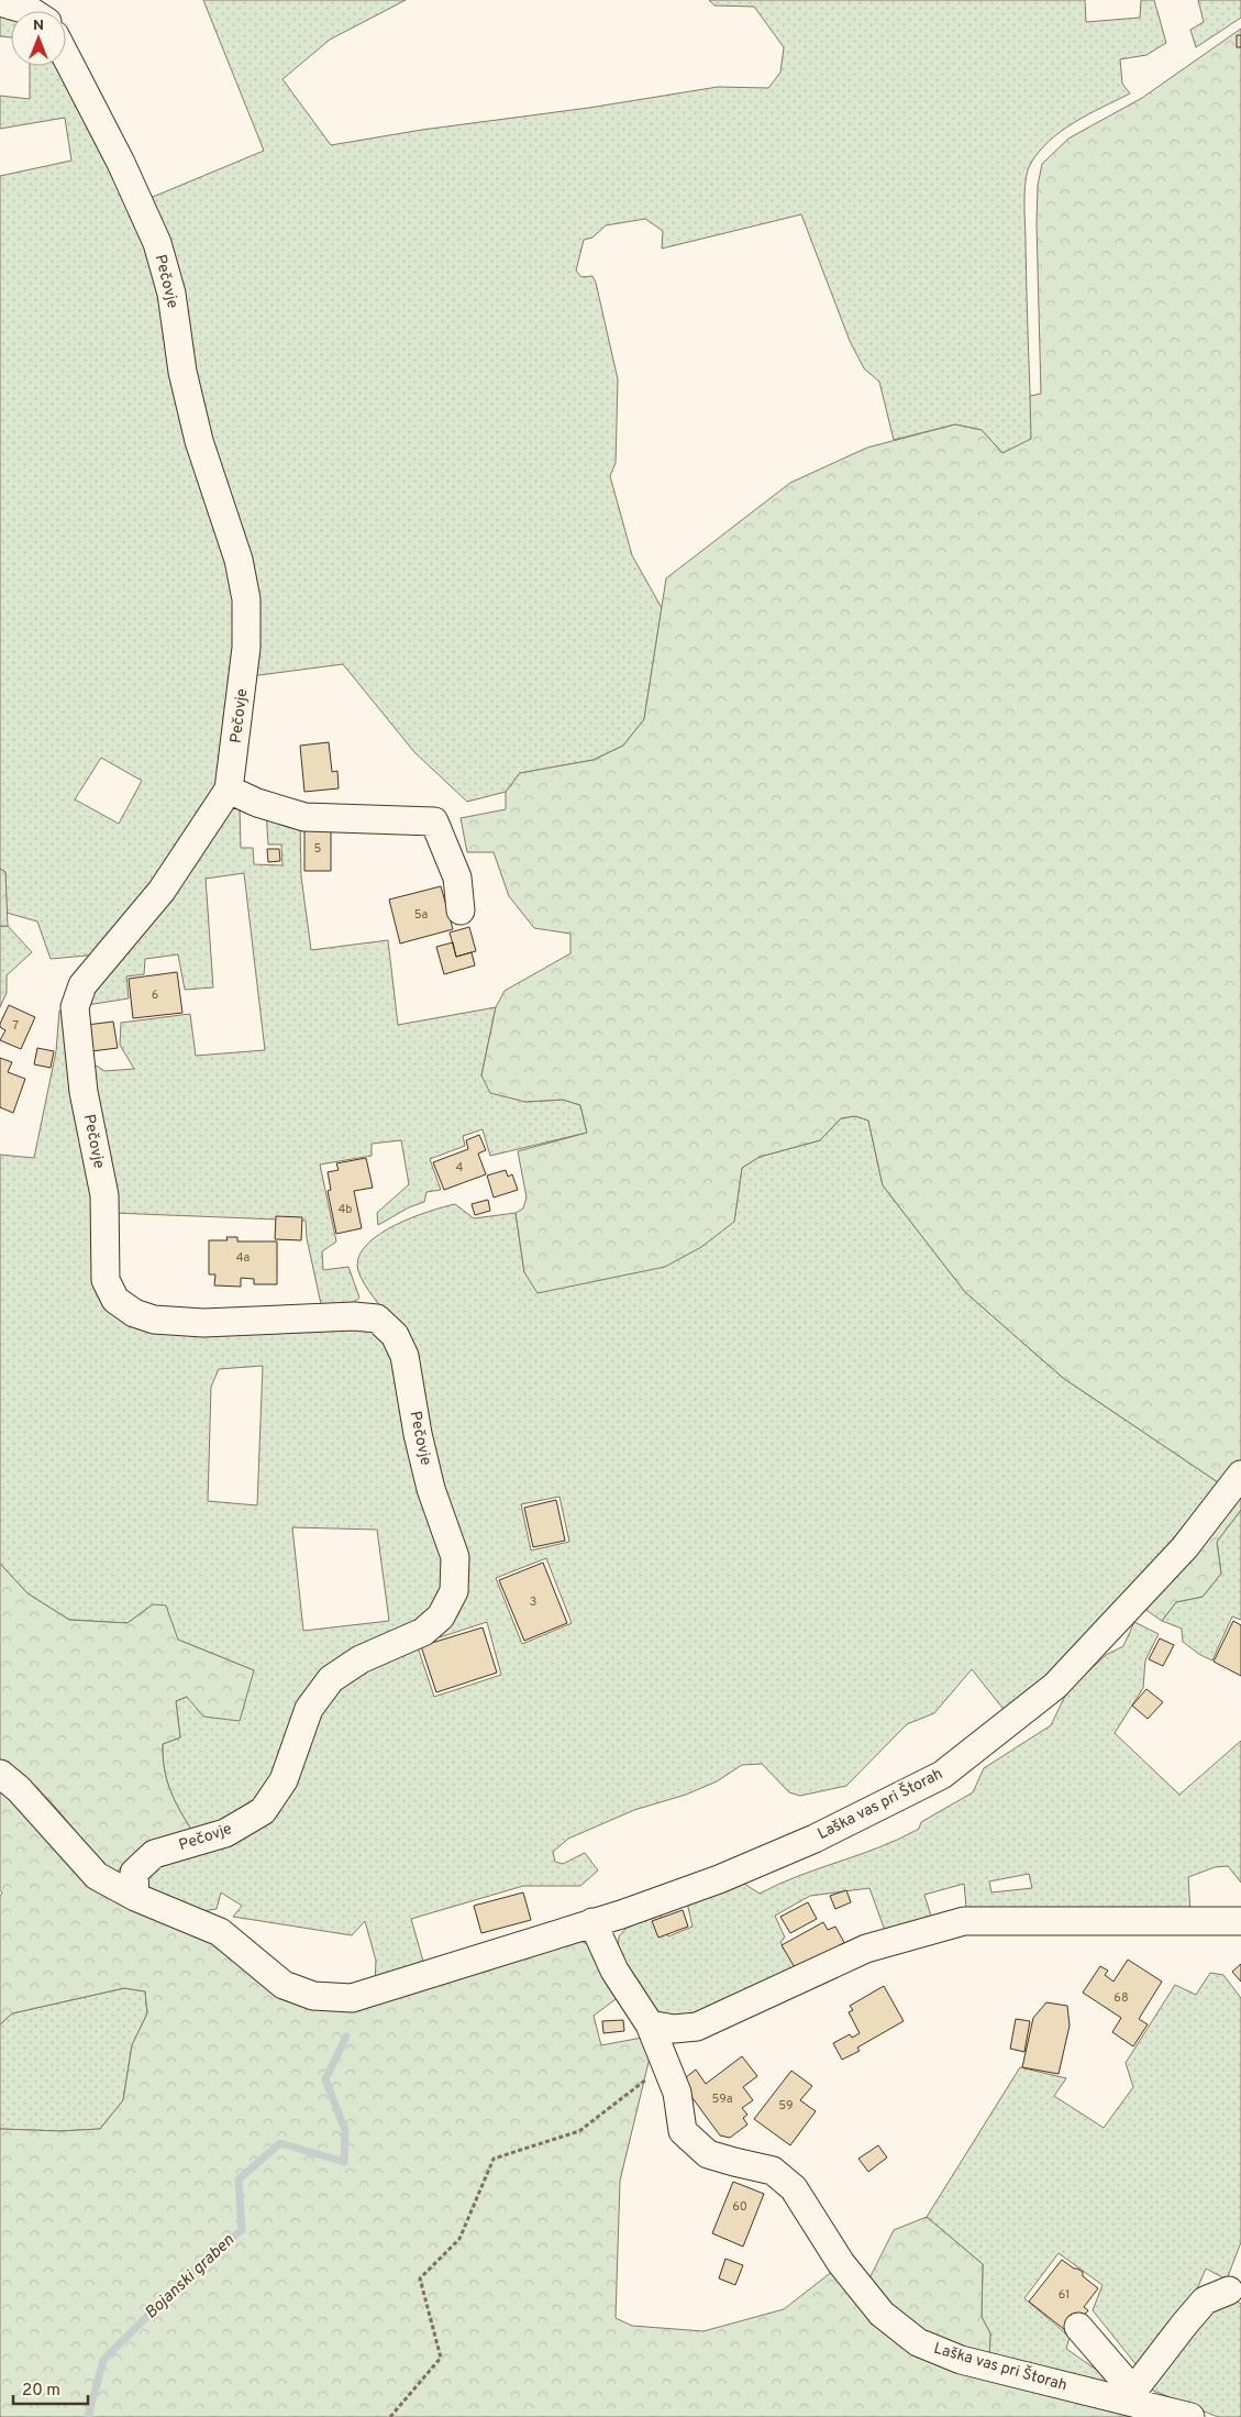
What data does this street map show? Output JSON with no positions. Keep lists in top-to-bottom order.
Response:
{
  "streets": {
    "street": ["Pečovje", "Laška vas pri Štorah"]
  },
  "water": ["Bojanski graben"],
  "house_numbers": [
    "5",
    "5a",
    "6",
    "7",
    "4",
    "4b",
    "4a",
    "3",
    "68",
    "59a",
    "59",
    "60",
    "61"
  ],
  "scale_bar": "20 m",
  "north": "top"
}
